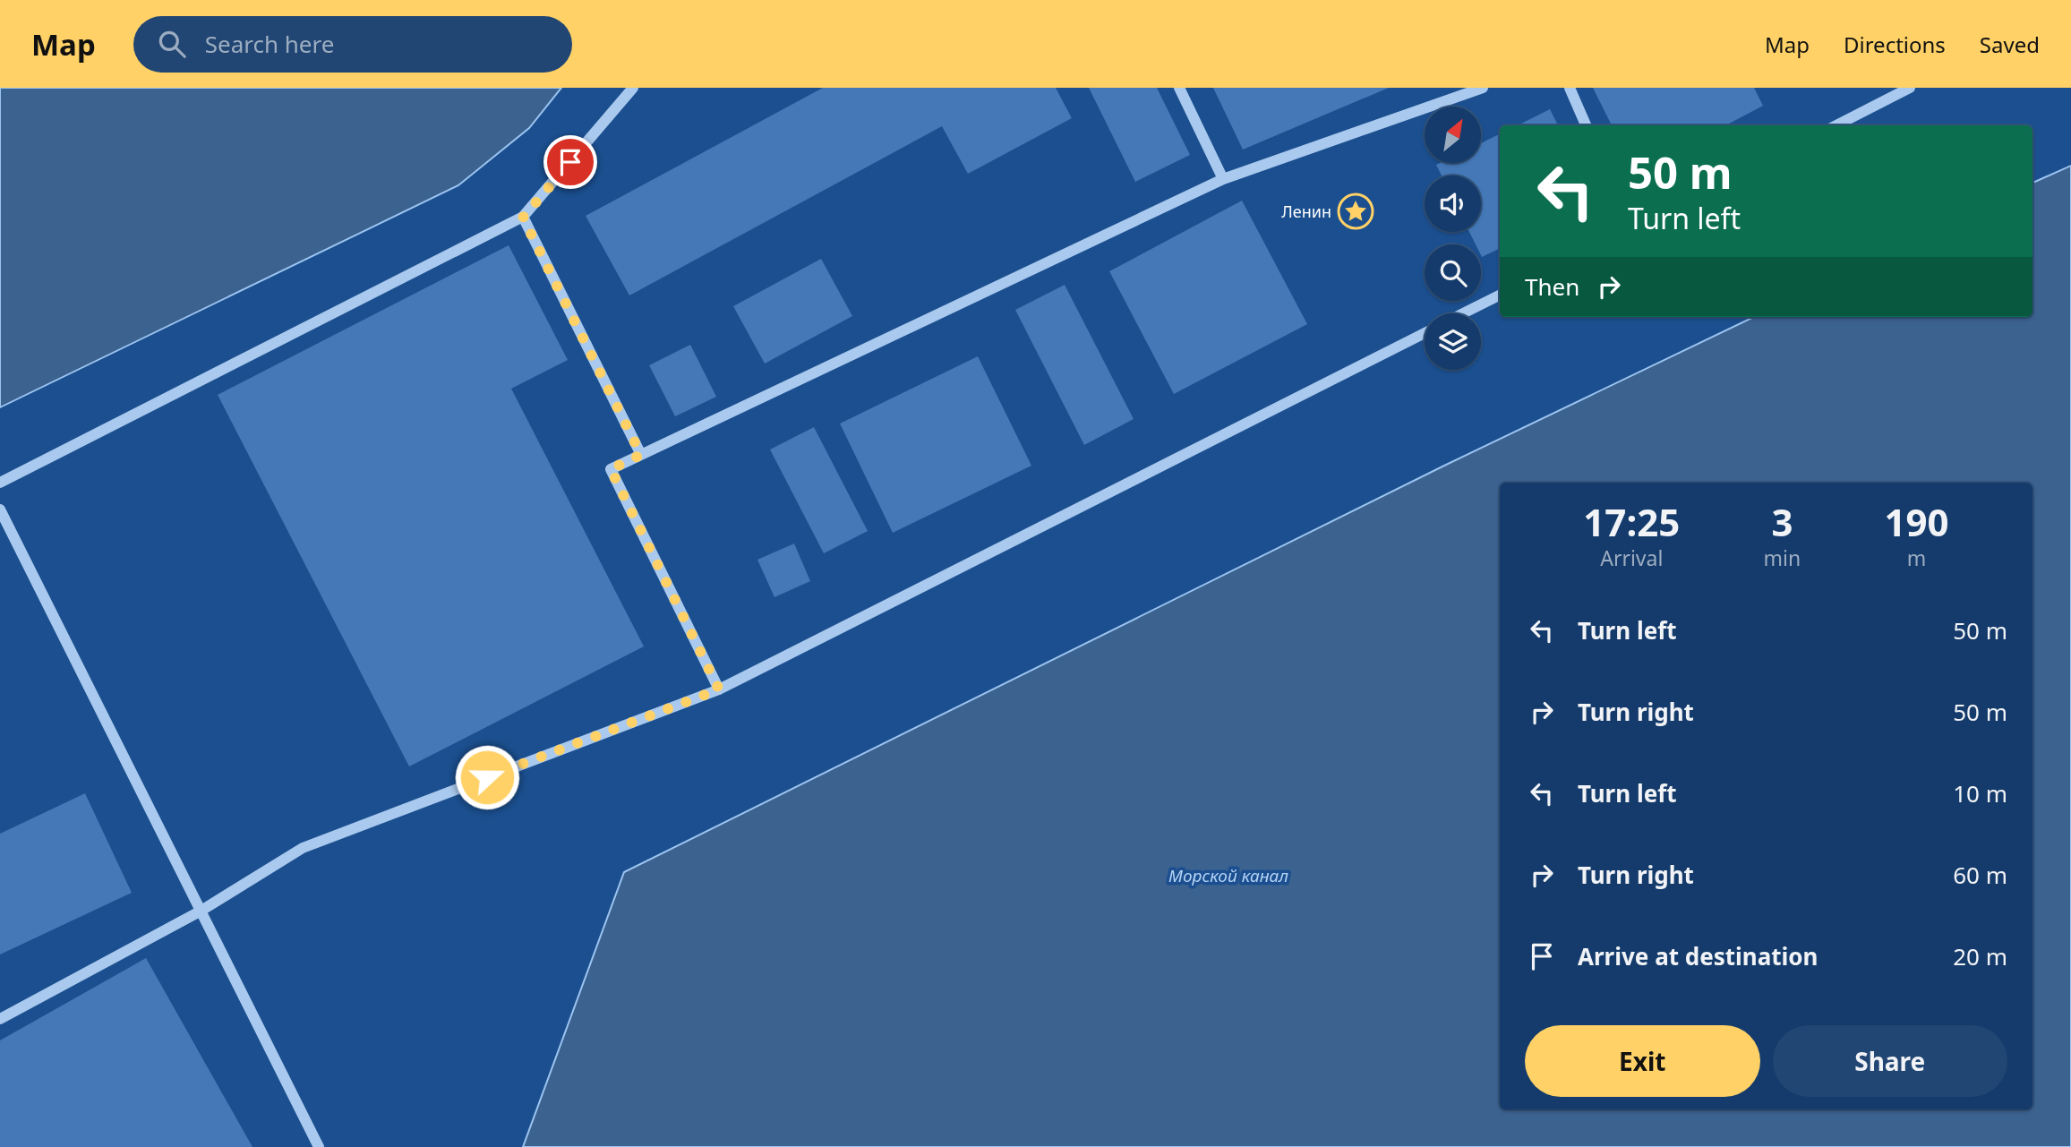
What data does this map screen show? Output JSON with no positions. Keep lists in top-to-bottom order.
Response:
{
  "water": ["Морской канал"],
  "places": {
    "place": ["Ленин"]
  },
  "north": "top right",
  "page": {
    "header": "Map",
    "search": "Search here",
    "nav": ["Map", "Directions", "Saved"],
    "turn": ["50 m", "Turn left"],
    "then": "Then",
    "eta": [
      "17:25",
      "Arrival",
      "3",
      "min",
      "190",
      "m"
    ],
    "list": [
      {
        "name": "Turn left",
        "value": "50 m"
      },
      {
        "name": "Turn right",
        "value": "50 m"
      },
      {
        "name": "Turn left",
        "value": "10 m"
      },
      {
        "name": "Turn right",
        "value": "60 m"
      },
      {
        "name": "Arrive at destination",
        "value": "20 m"
      }
    ],
    "buttons": ["Exit", "Share"]
  }
}
